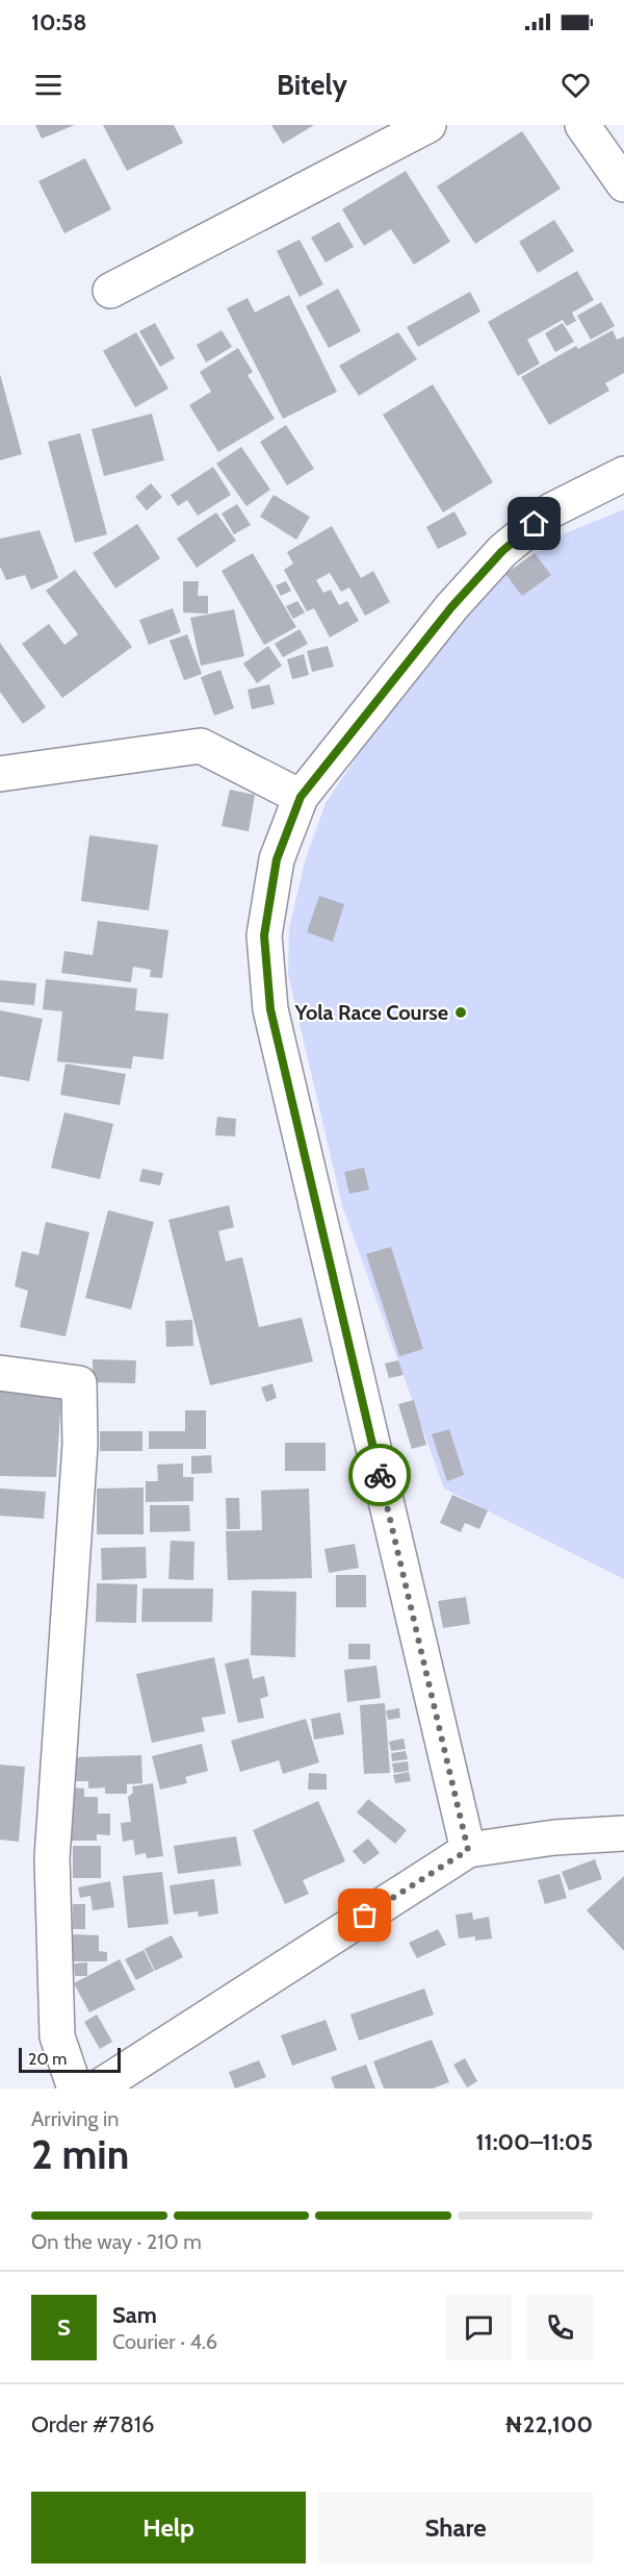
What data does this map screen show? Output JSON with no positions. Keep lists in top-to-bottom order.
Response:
{
  "places": ["Yola Race Course"],
  "scale_bar": "20 m",
  "page": {
    "status": "10:58",
    "header": "Bitely",
    "scale": "20 m",
    "heading": ["2 min", "Arriving in", "11:00–11:05"],
    "panel": [
      "Sam",
      "Courier · 4.6",
      "Order #7816",
      "₦22,100"
    ],
    "bar": "On the way · 210 m",
    "round": "S",
    "buttons": ["Help", "Share"]
  }
}
